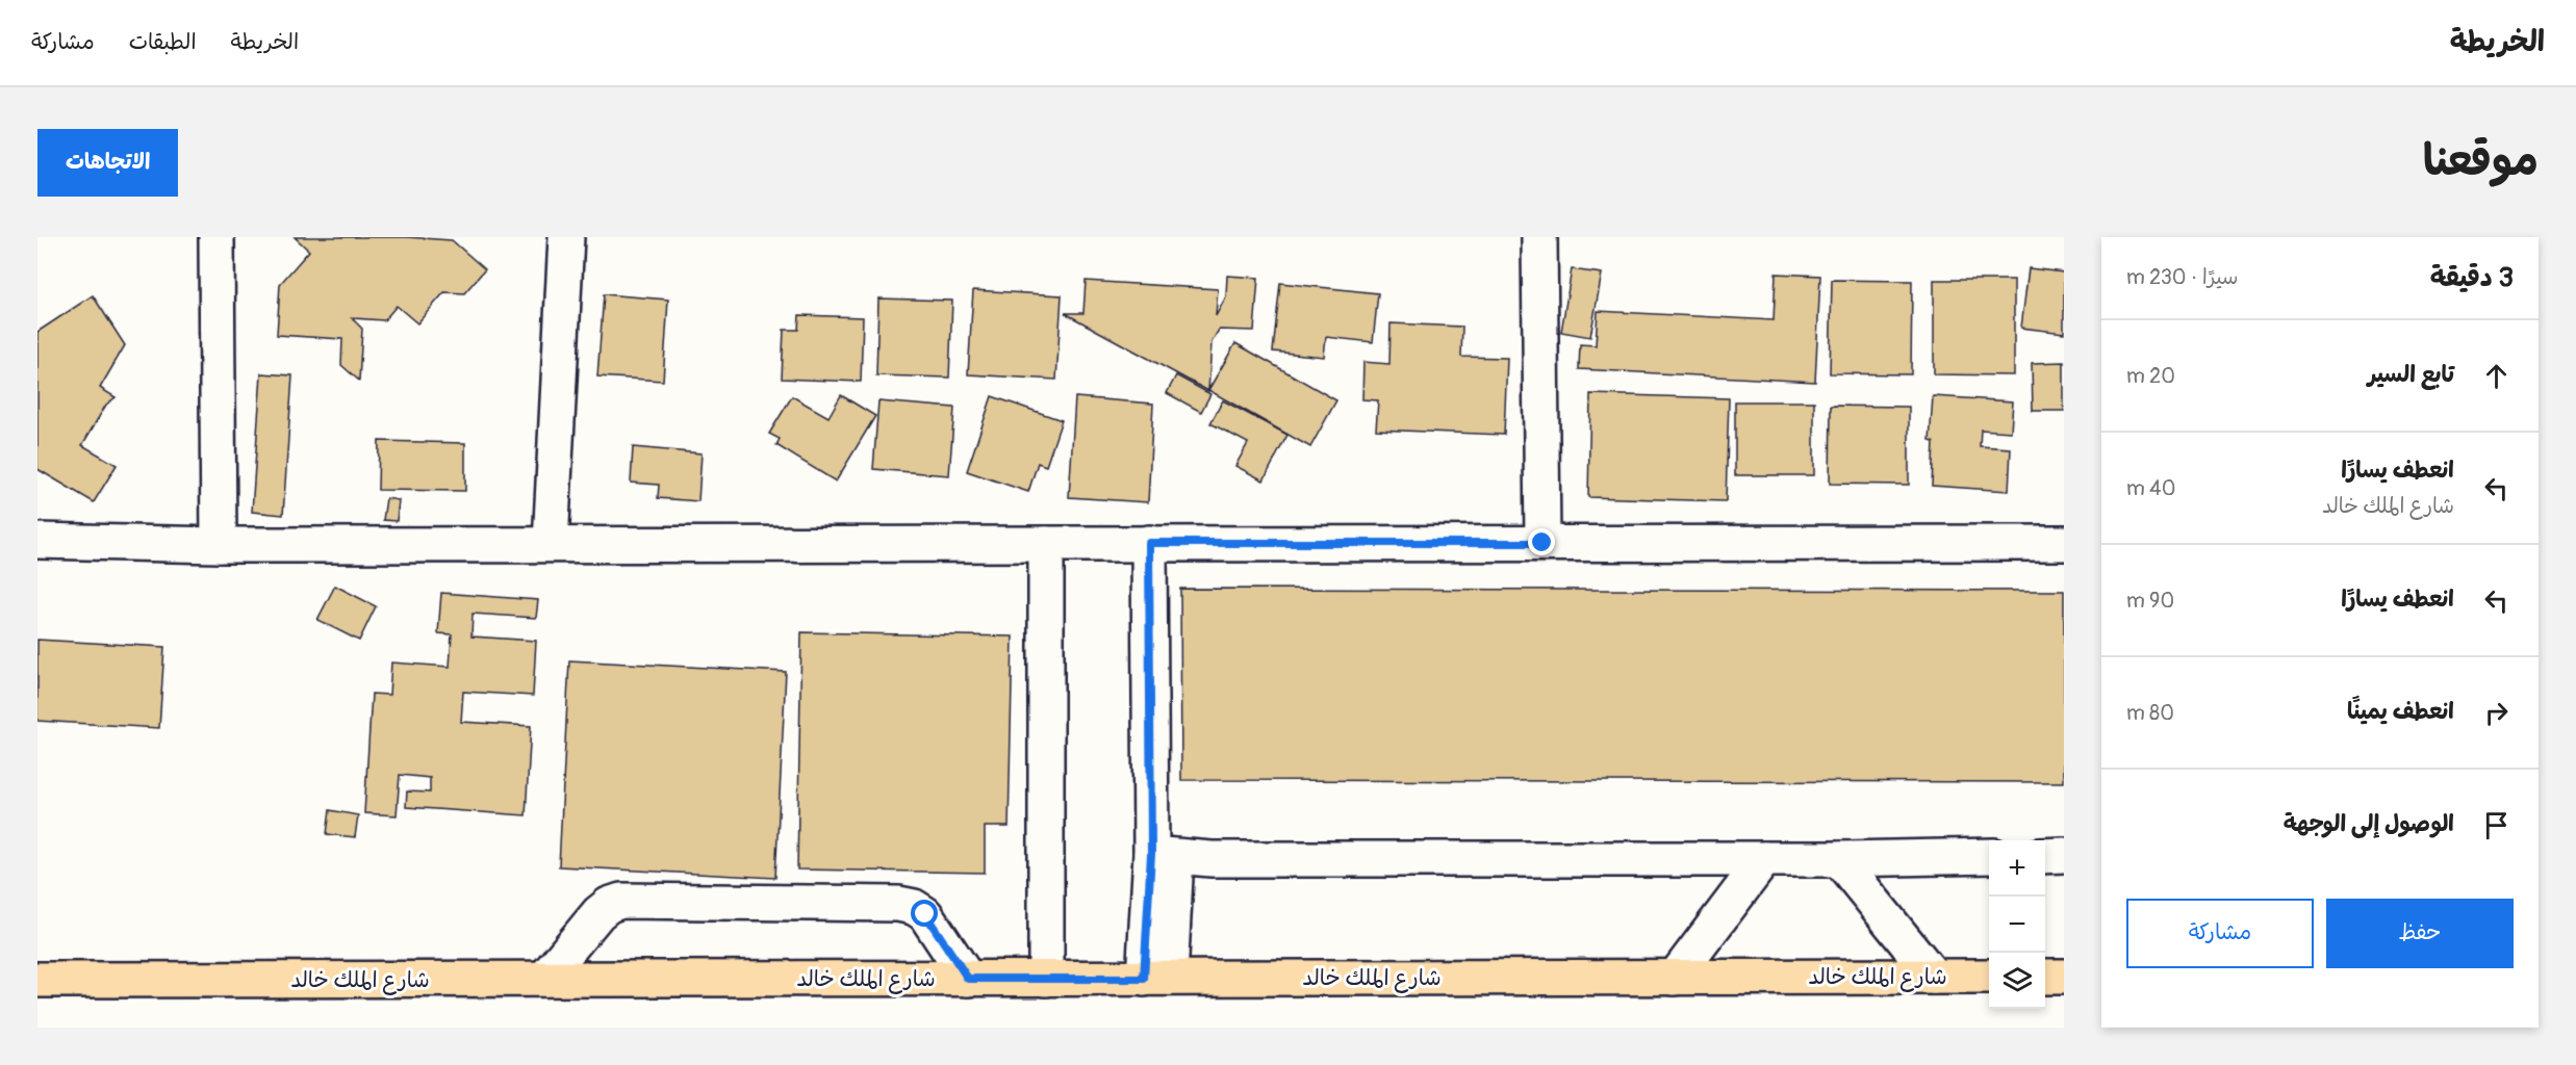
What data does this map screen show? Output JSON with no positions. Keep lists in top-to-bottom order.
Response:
{
  "streets": {
    "main road": ["شارع الملك خالد"]
  },
  "page": {
    "header": "الخريطة",
    "nav": ["الخريطة", "الطبقات", "مشاركة"],
    "title": "موقعنا",
    "buttons": [
      "الاتجاهات",
      ["حفظ", "مشاركة"]
    ],
    "heading": ["3 دقيقة", "سيرًا · 230 m"],
    "list": [
      ["تابع السير", "20 m"],
      ["انعطف يسارًا", "شارع الملك خالد", "40 m"],
      ["انعطف يسارًا", "90 m"],
      ["انعطف يمينًا", "80 m"],
      "الوصول إلى الوجهة"
    ],
    "map_buttons": ["+", "−"]
  }
}
